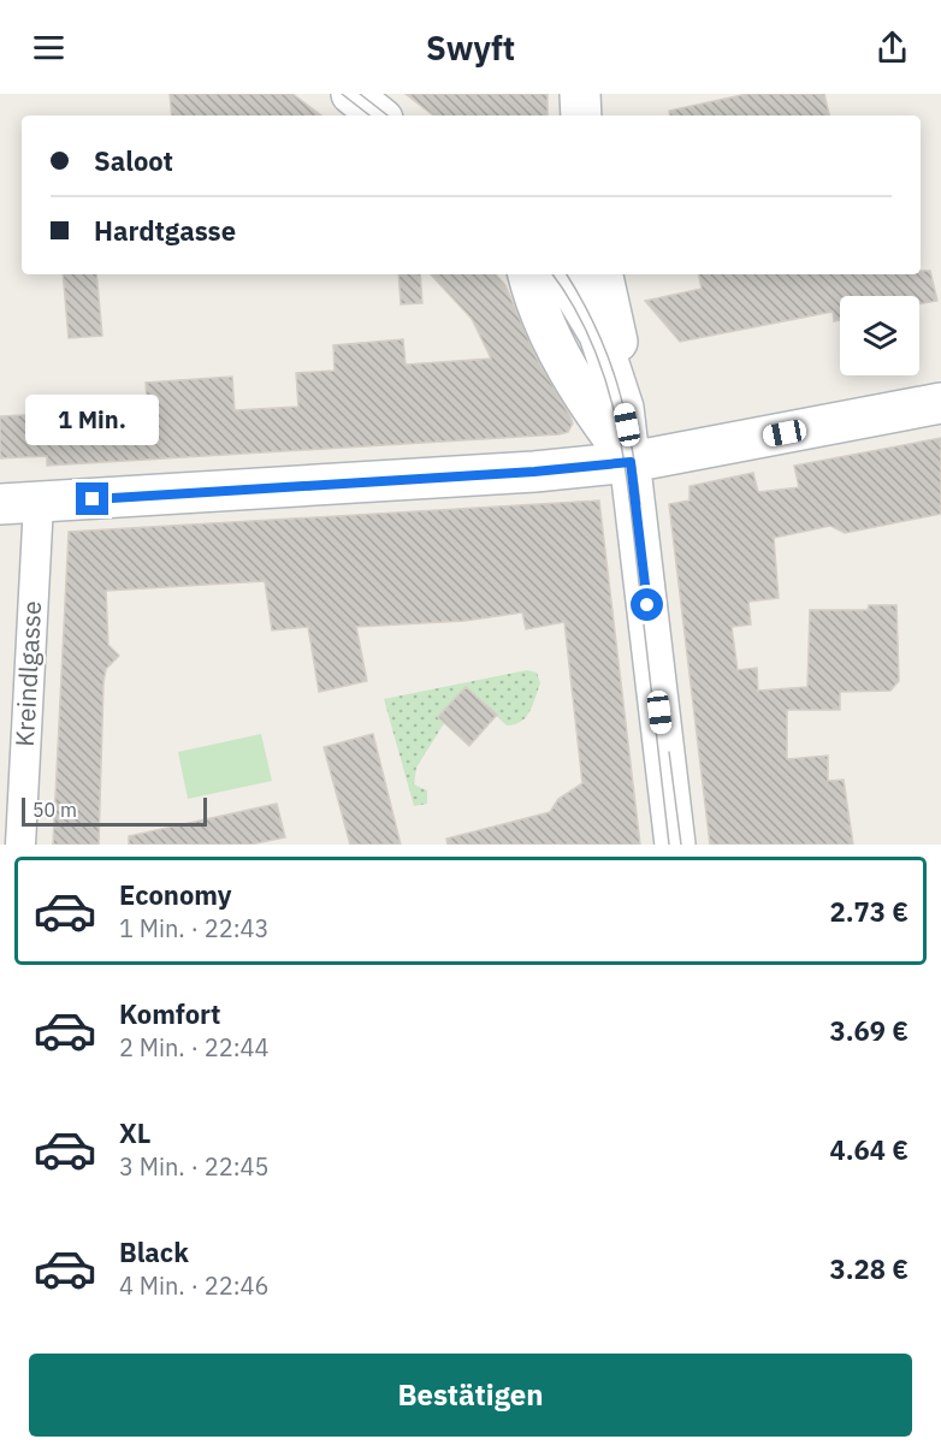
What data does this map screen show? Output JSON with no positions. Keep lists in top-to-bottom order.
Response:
{
  "streets": {
    "street": ["Kreindlgasse"]
  },
  "scale_bar": "50 m",
  "page": {
    "header": "Swyft",
    "banner": ["Saloot", "Hardtgasse"],
    "bubble": "1 Min.",
    "scale": "50 m",
    "list": [
      {
        "name": "Economy",
        "note": "1 Min. · 22:43",
        "value": "2.73 €"
      },
      {
        "name": "Komfort",
        "note": "2 Min. · 22:44",
        "value": "3.69 €"
      },
      {
        "name": "XL",
        "note": "3 Min. · 22:45",
        "value": "4.64 €"
      },
      {
        "name": "Black",
        "note": "4 Min. · 22:46",
        "value": "3.28 €"
      }
    ],
    "buttons": "Bestätigen"
  }
}
